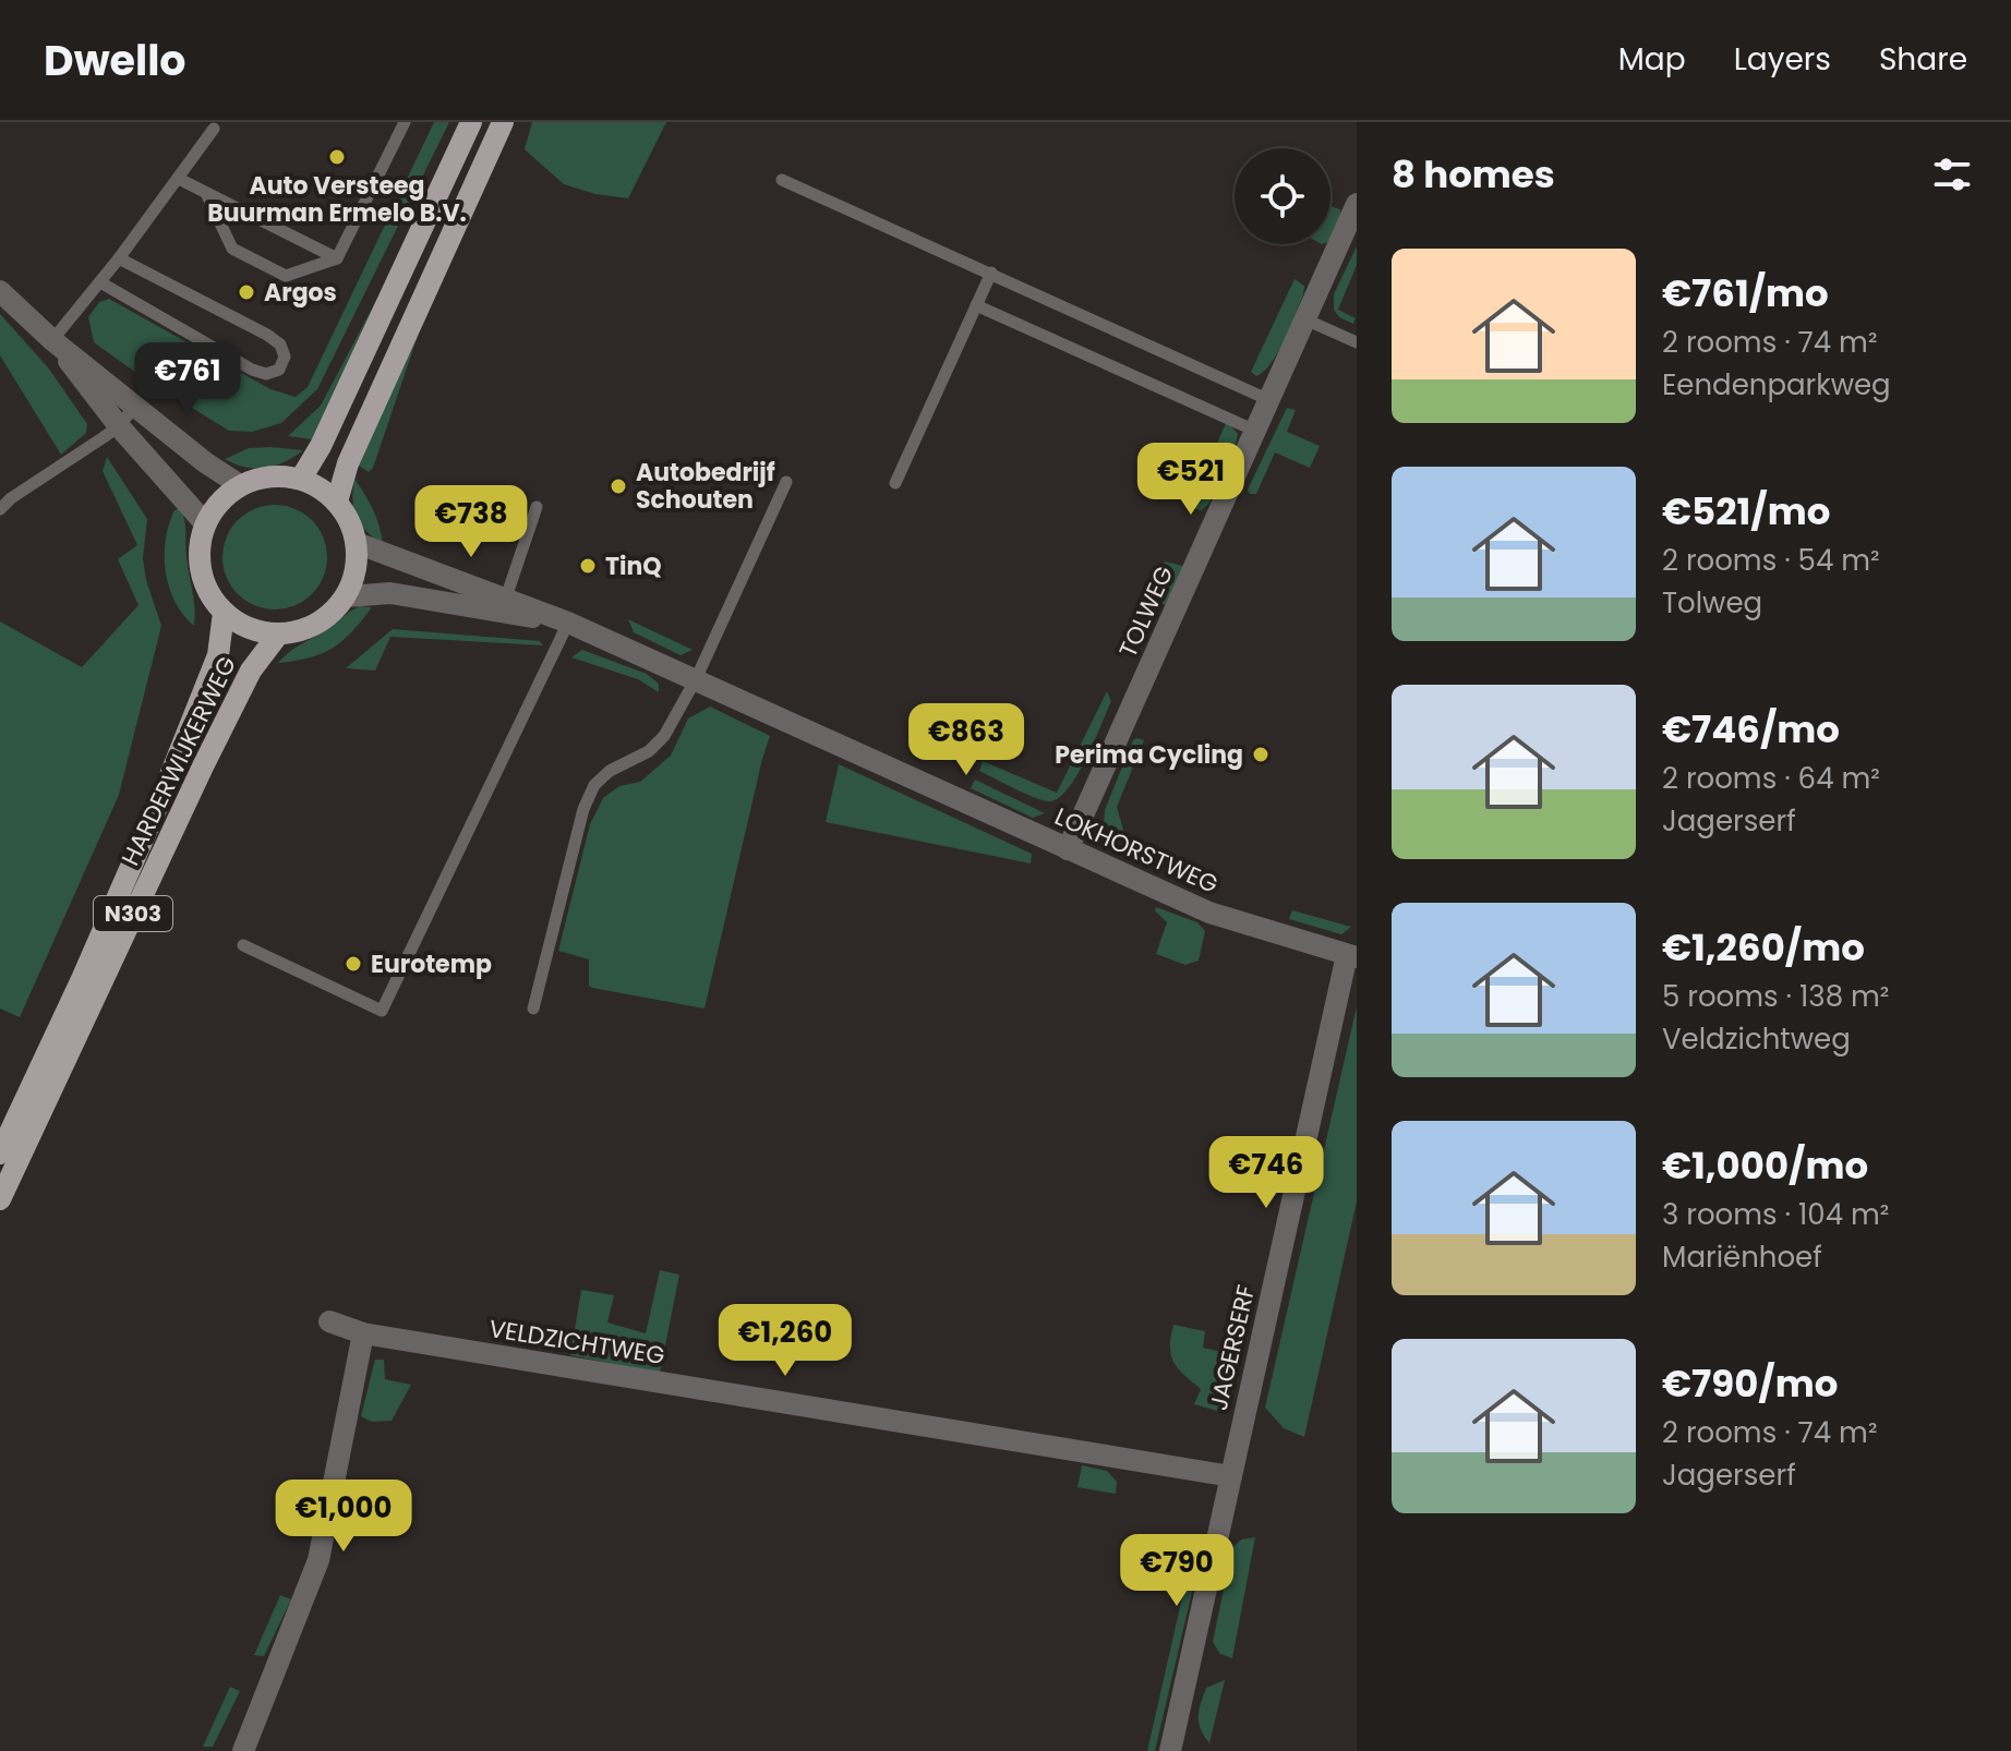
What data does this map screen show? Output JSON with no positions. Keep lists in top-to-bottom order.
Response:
{
  "streets": {
    "main road": ["HARDERWIJKERWEG", "N303"],
    "street": [
      "TOLWEG",
      "LOKHORSTWEG",
      "VELDZICHTWEG",
      "JAGERSERF"
    ]
  },
  "crossings": [
    ["TOLWEG", "LOKHORSTWEG"],
    ["HARDERWIJKERWEG", "LOKHORSTWEG"],
    ["LOKHORSTWEG", "JAGERSERF"],
    ["VELDZICHTWEG", "JAGERSERF"]
  ],
  "places": [
    "Auto Versteeg Buurman Ermelo B.V.",
    "Argos",
    "Autobedrijf Schouten",
    "TinQ",
    "Perima Cycling",
    "Eurotemp"
  ],
  "page": {
    "header": "Dwello",
    "nav": ["Map", "Layers", "Share"],
    "heading": "8 homes",
    "list": [
      {
        "name": "€761/mo",
        "note": "2 rooms · 74 m² · Eendenparkweg"
      },
      {
        "name": "€521/mo",
        "note": "2 rooms · 54 m² · Tolweg"
      },
      {
        "name": "€746/mo",
        "note": "2 rooms · 64 m² · Jagerserf"
      },
      {
        "name": "€1,260/mo",
        "note": "5 rooms · 138 m² · Veldzichtweg"
      },
      {
        "name": "€1,000/mo",
        "note": "3 rooms · 104 m² · Mariënhoef"
      },
      {
        "name": "€790/mo",
        "note": "2 rooms · 74 m² · Jagerserf"
      }
    ],
    "price": [
      "€761",
      "€521",
      "€738",
      "€863",
      "€746",
      "€1,260",
      "€1,000",
      "€790"
    ]
  }
}
